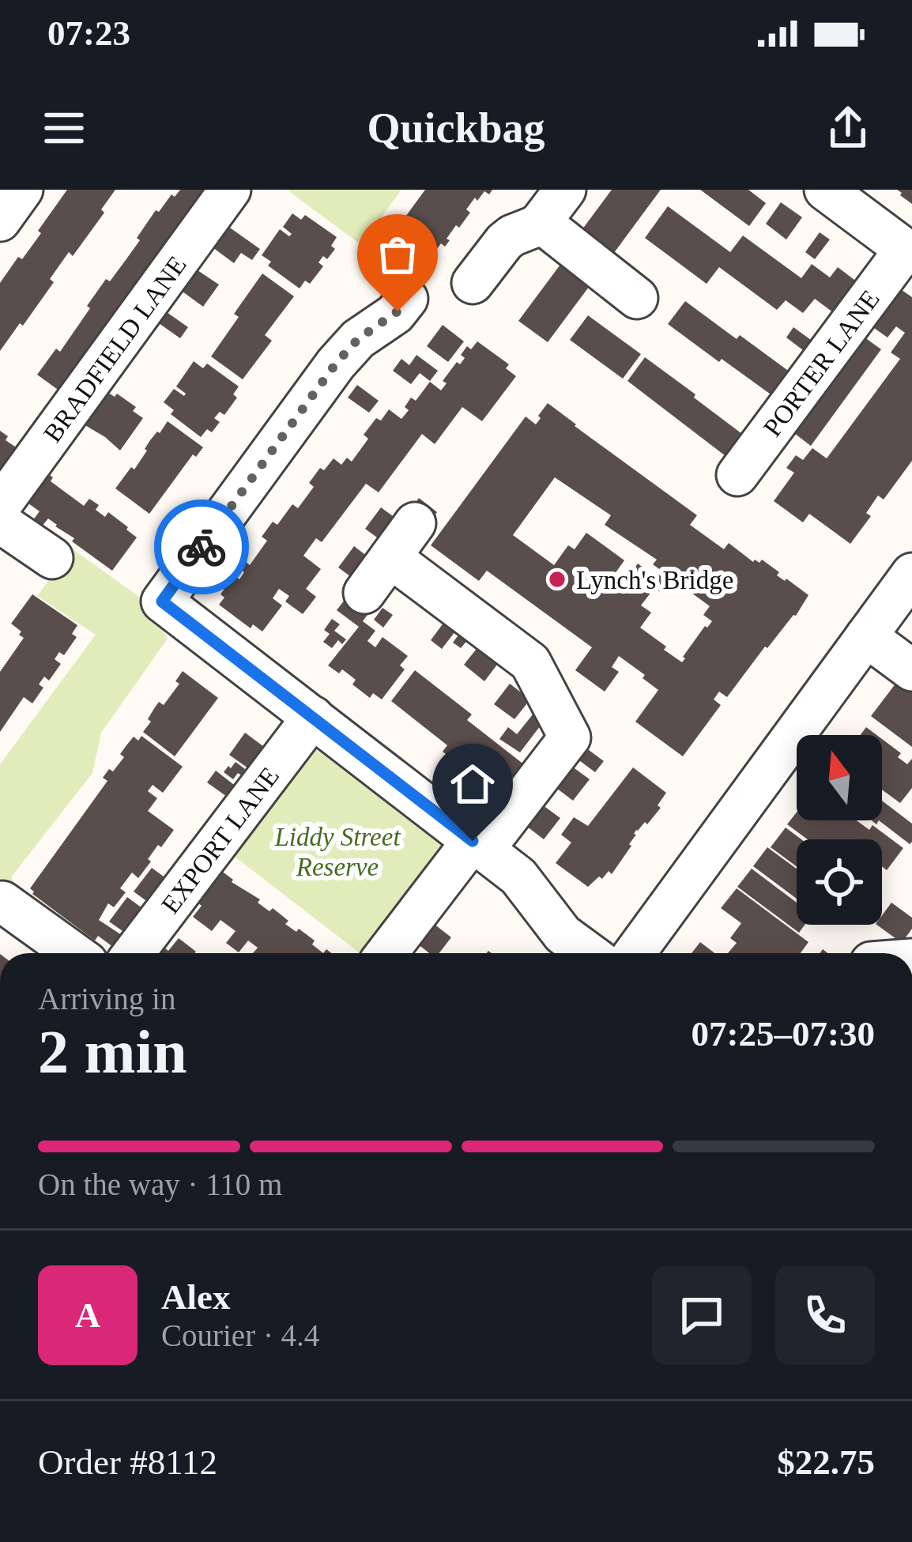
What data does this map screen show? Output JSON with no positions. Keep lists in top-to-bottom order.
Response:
{
  "streets": {
    "street": ["BRADFIELD LANE", "PORTER LANE", "EXPORT LANE"]
  },
  "parks": ["Liddy Street Reserve"],
  "places": ["Lynch's Bridge"],
  "north": "top",
  "page": {
    "status": "07:23",
    "header": "Quickbag",
    "heading": ["2 min", "Arriving in", "07:25–07:30"],
    "panel": [
      "Alex",
      "Courier · 4.4",
      "Order #8112",
      "$22.75"
    ],
    "bar": "On the way · 110 m",
    "round": "A"
  }
}
